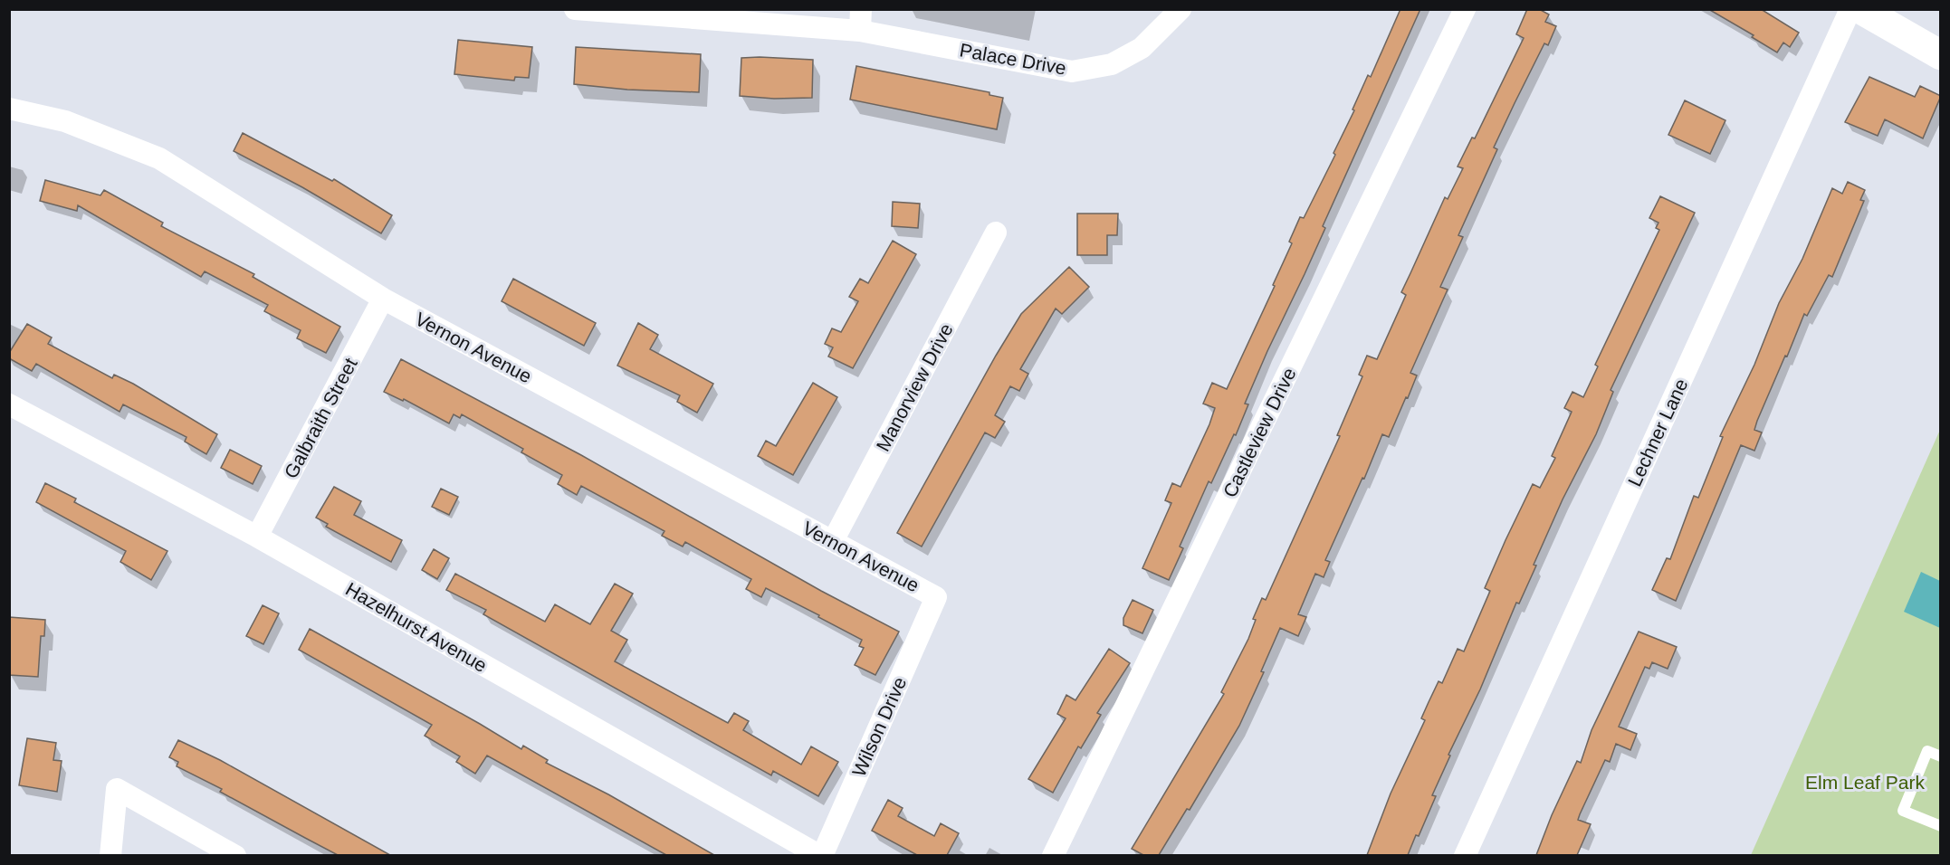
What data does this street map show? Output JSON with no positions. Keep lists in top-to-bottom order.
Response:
{
  "streets": {
    "street": [
      "Palace Drive",
      "Vernon Avenue",
      "Manorview Drive",
      "Galbraith Street",
      "Castleview Drive",
      "Lechner Lane",
      "Hazelhurst Avenue",
      "Wilson Drive"
    ]
  },
  "crossings": [
    ["Vernon Avenue", "Manorview Drive"],
    ["Vernon Avenue", "Galbraith Street"],
    ["Vernon Avenue", "Wilson Drive"],
    ["Galbraith Street", "Hazelhurst Avenue"],
    ["Hazelhurst Avenue", "Wilson Drive"]
  ],
  "parks": ["Elm Leaf Park"]
}
